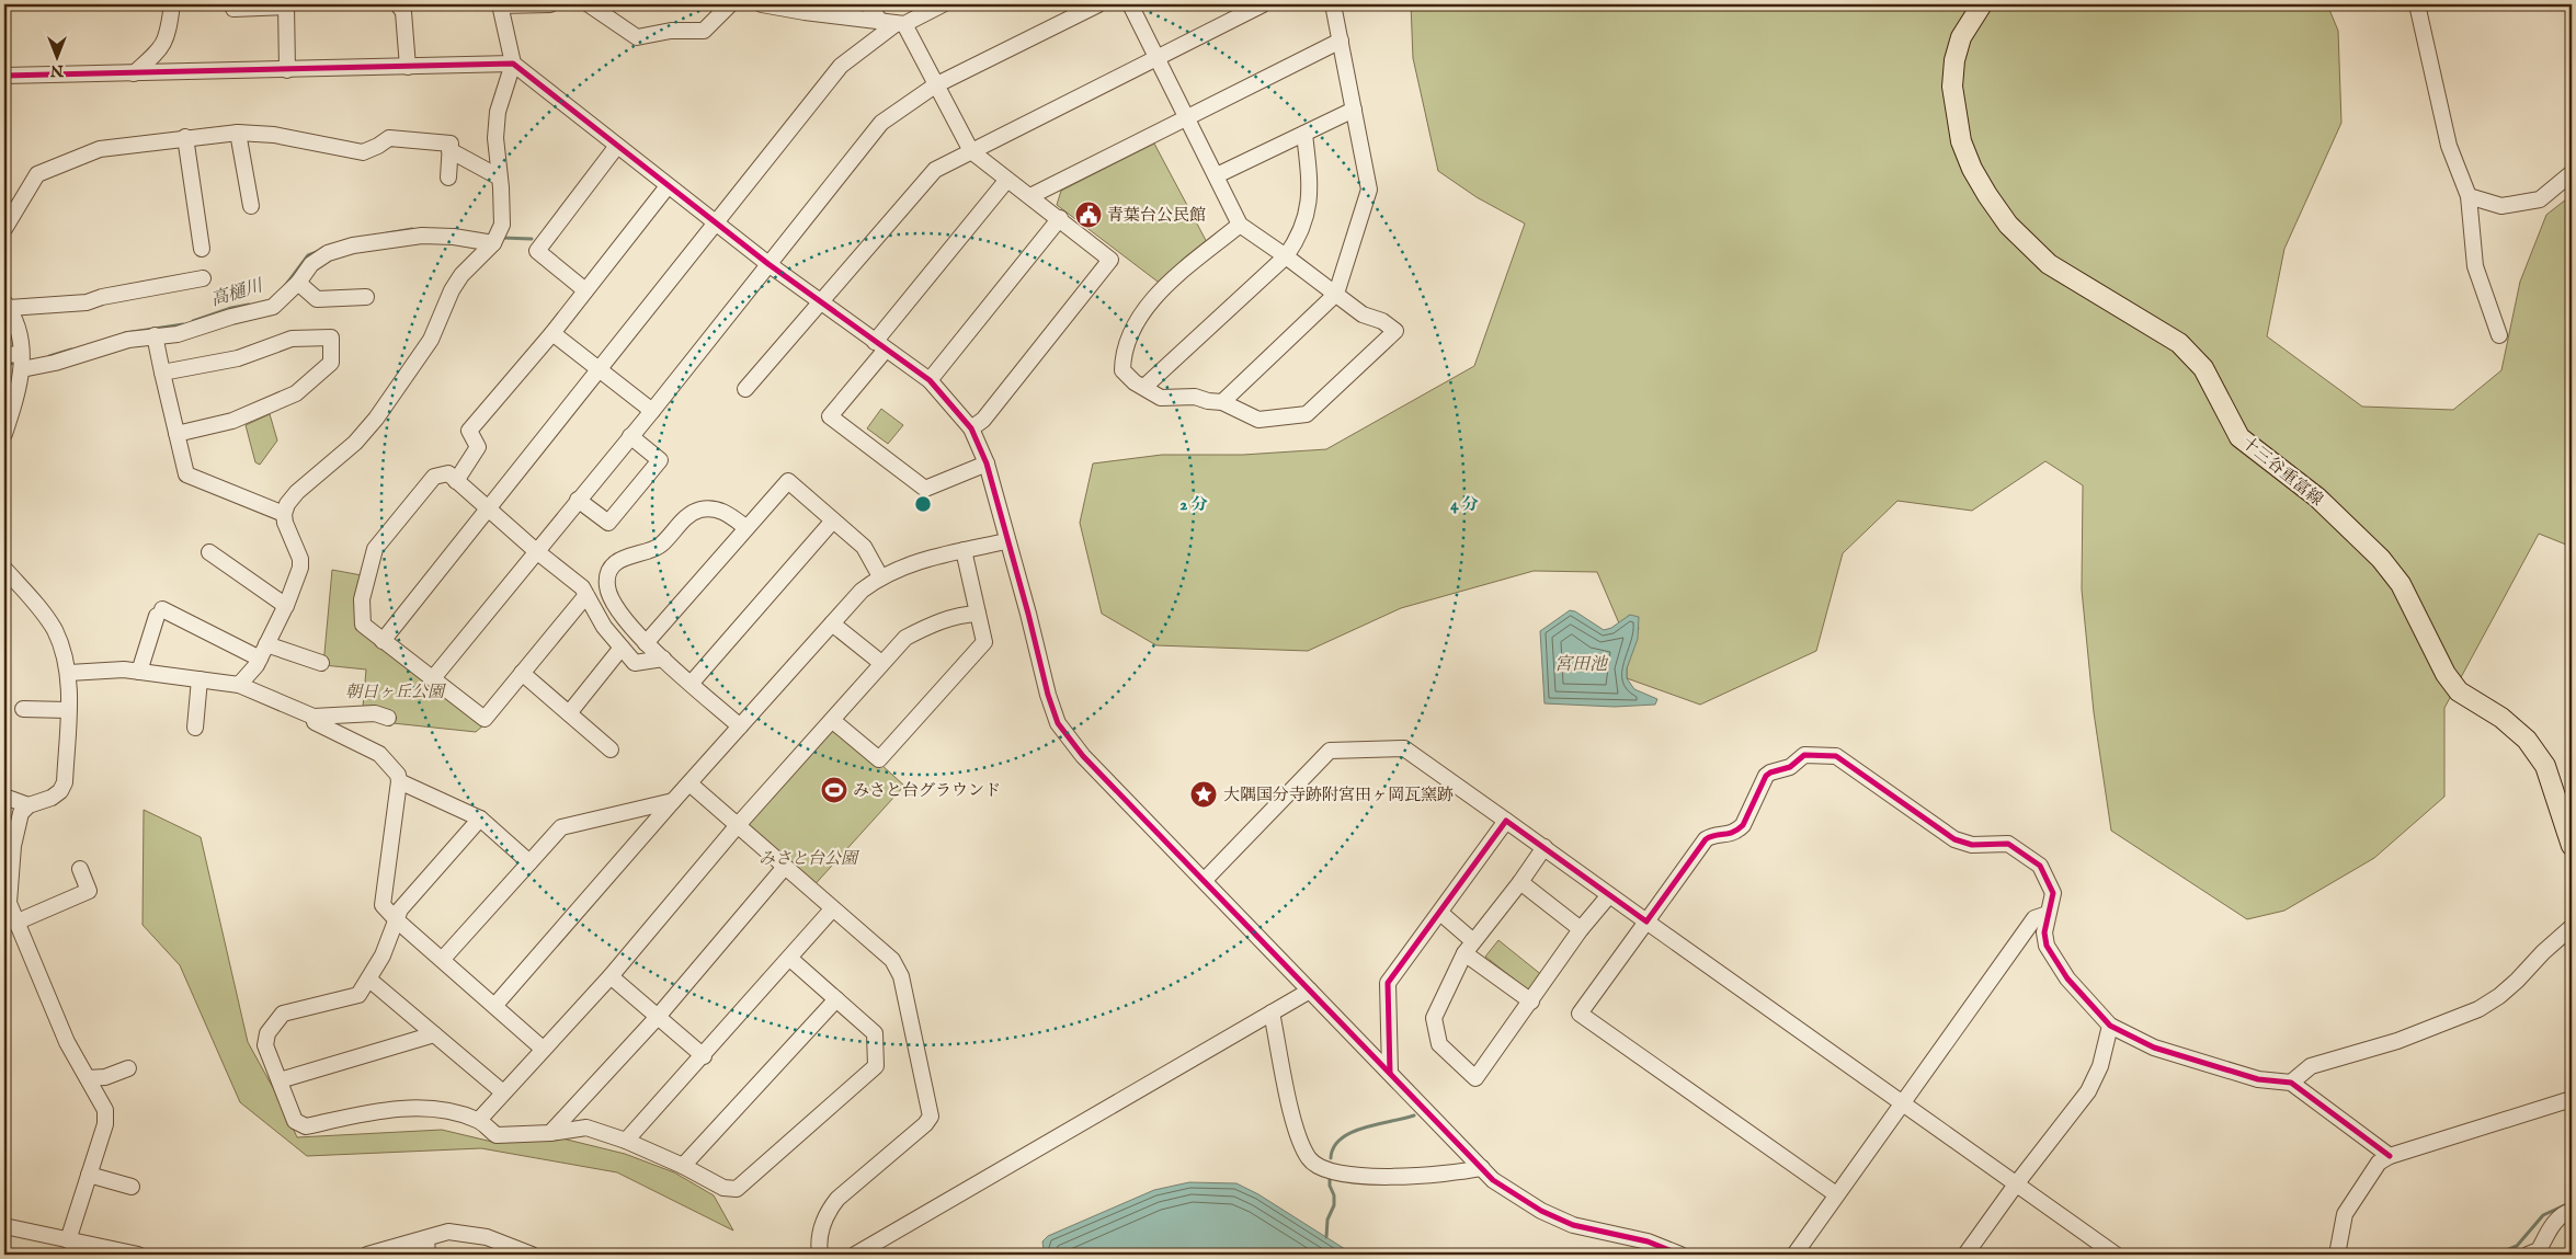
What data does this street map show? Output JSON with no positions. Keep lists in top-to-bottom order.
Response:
{
  "streets": {
    "main road": ["十三谷重富線"]
  },
  "water": ["高樋川", "宮田池"],
  "parks": ["朝日ヶ丘公園", "みさと台公園"],
  "places": {
    "public building": ["青葉台公民館"],
    "sports": ["みさと台グラウンド"],
    "place": ["大隅国分寺跡附宮田ヶ岡瓦窯跡"]
  },
  "north": "bottom",
  "rings": ["2 分", "4 分"]
}
